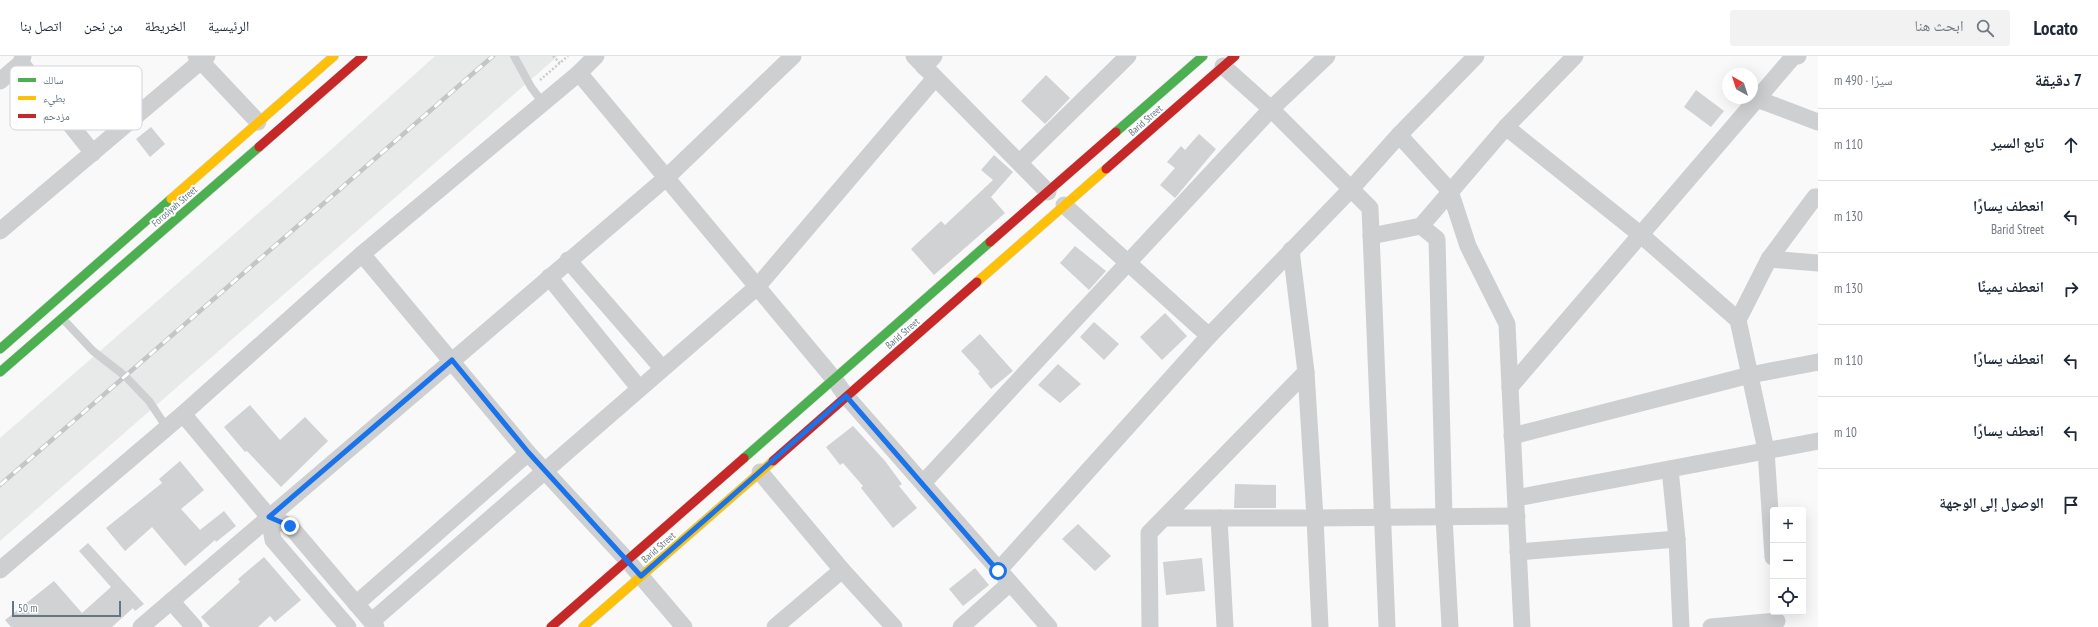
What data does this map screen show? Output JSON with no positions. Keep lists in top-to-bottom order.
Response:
{
  "streets": {
    "main road": ["Barid Street", "Forosiyah Street"]
  },
  "legend": ["سالك", "بطيء", "مزدحم"],
  "scale_bar": "50 m",
  "north": "top left",
  "page": {
    "header": "Locato",
    "search": "ابحث هنا",
    "nav": [
      "الرئيسية",
      "الخريطة",
      "من نحن",
      "اتصل بنا"
    ],
    "heading": ["7 دقيقة", "سيرًا · 490 m"],
    "list": [
      ["تابع السير", "110 m"],
      ["انعطف يسارًا", "Barid Street", "130 m"],
      ["انعطف يمينًا", "130 m"],
      ["انعطف يسارًا", "110 m"],
      ["انعطف يسارًا", "10 m"],
      "الوصول إلى الوجهة"
    ],
    "map_buttons": ["+", "−"],
    "scale": "50 m"
  }
}
